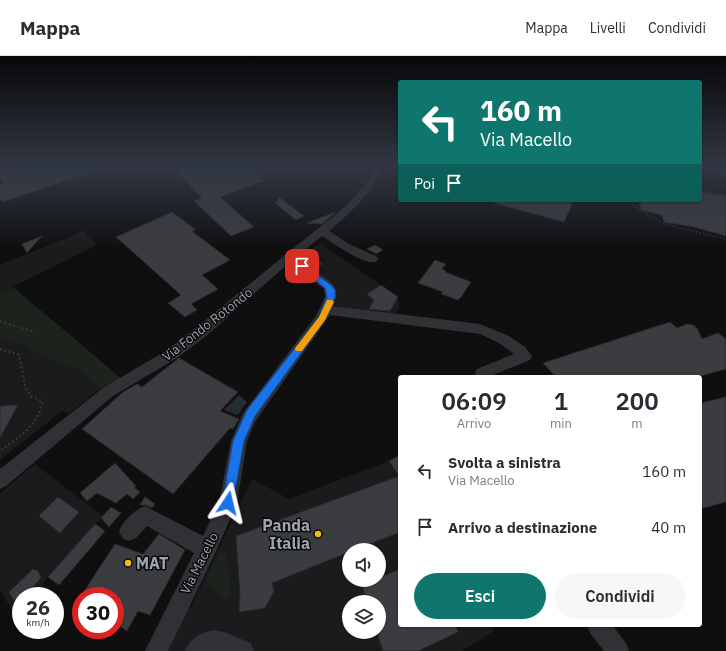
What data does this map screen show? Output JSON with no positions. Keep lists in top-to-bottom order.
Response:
{
  "streets": {
    "street": ["Via Fondo Rotondo", "Via Macello"]
  },
  "crossings": [
    ["Via Fondo Rotondo", "Via Macello"]
  ],
  "places": ["Panda Italia", "MAT"],
  "page": {
    "header": "Mappa",
    "nav": ["Mappa", "Livelli", "Condividi"],
    "turn": ["160 m", "Via Macello"],
    "then": "Poi",
    "eta": [
      "06:09",
      "Arrivo",
      "1",
      "min",
      "200",
      "m"
    ],
    "list": [
      {
        "name": "Svolta a sinistra",
        "note": "Via Macello",
        "value": "160 m"
      },
      {
        "name": "Arrivo a destinazione",
        "value": "40 m"
      }
    ],
    "buttons": ["Esci", "Condividi"],
    "speed": "26 km/h",
    "limit": "30"
  }
}
